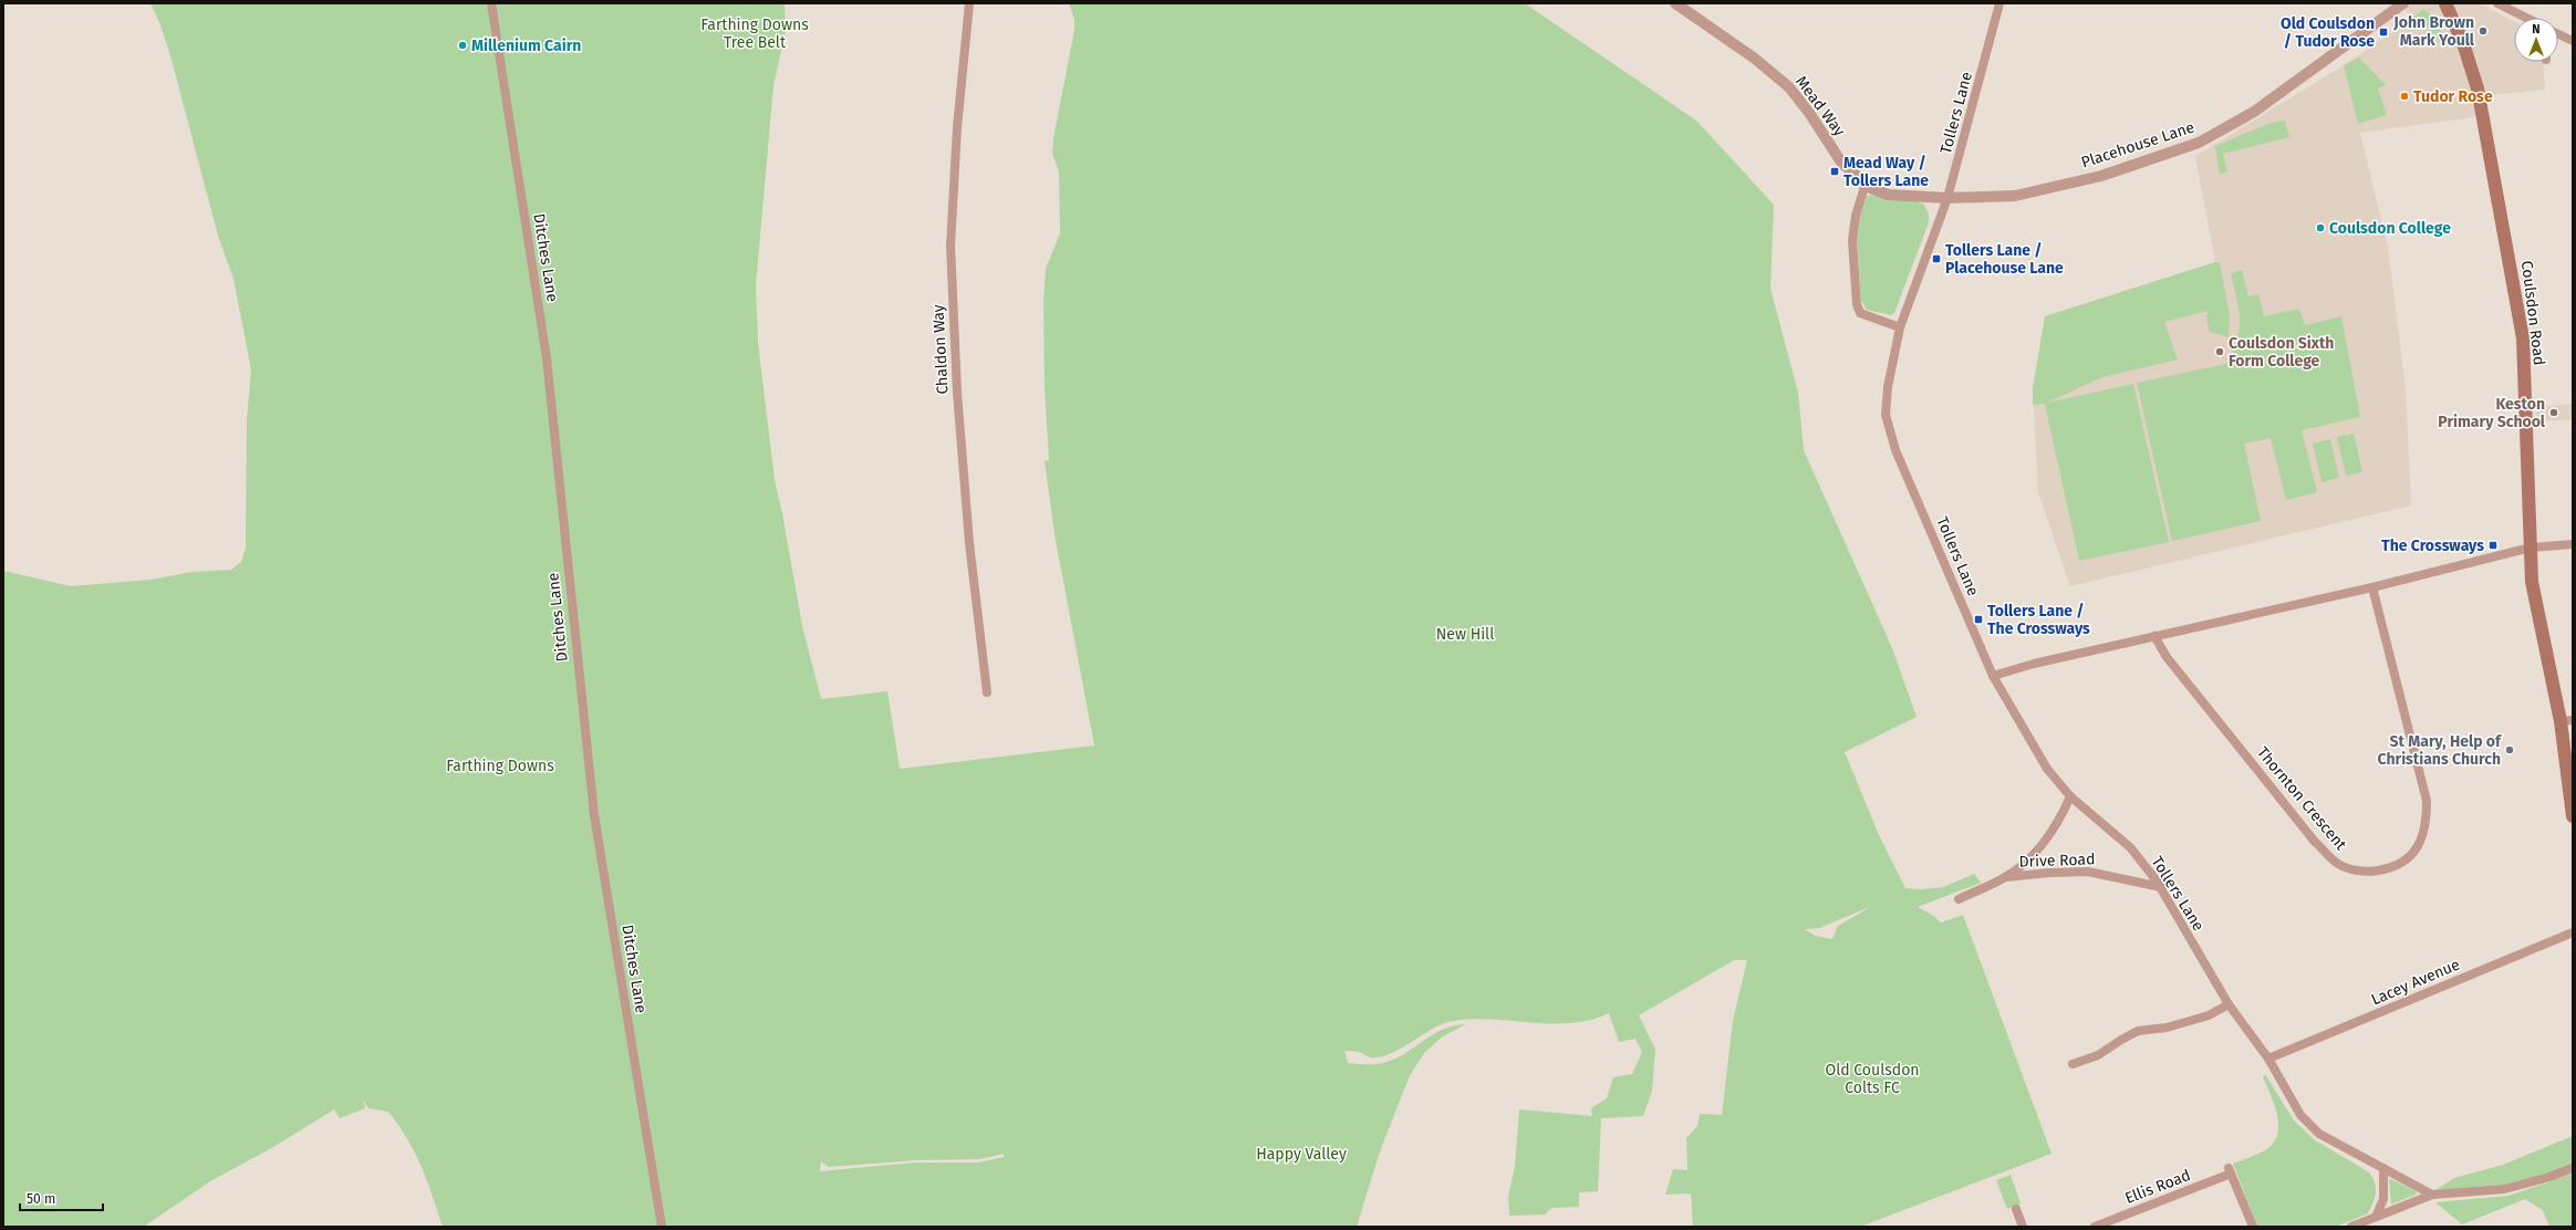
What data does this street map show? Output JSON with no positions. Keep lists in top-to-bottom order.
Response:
{
  "streets": {
    "main road": ["Coulsdon Road"],
    "street": [
      "Mead Way",
      "Tollers Lane",
      "Placehouse Lane",
      "Ditches Lane",
      "Chaldon Way",
      "Thornton Crescent",
      "Drive Road",
      "Lacey Avenue",
      "Ellis Road"
    ]
  },
  "crossings": [
    ["Mead Way", "Tollers Lane"],
    ["Mead Way", "Placehouse Lane"],
    ["Tollers Lane", "Placehouse Lane"],
    ["Tollers Lane", "Drive Road"],
    ["Tollers Lane", "Lacey Avenue"]
  ],
  "parks": [
    "Farthing Downs Tree Belt",
    "New Hill",
    "Farthing Downs",
    "Old Coulsdon Colts FC",
    "Happy Valley"
  ],
  "places": {
    "other": [
      "John Brown Mark Youll",
      "Millenium Cairn",
      "Tudor Rose",
      "Coulsdon College",
      "Coulsdon Sixth Form College",
      "Keston Primary School",
      "St Mary, Help of Christians Church"
    ],
    "transit": [
      "Old Coulsdon / Tudor Rose",
      "Mead Way / Tollers Lane",
      "Tollers Lane / Placehouse Lane",
      "The Crossways",
      "Tollers Lane / The Crossways"
    ]
  },
  "scale_bar": "50 m",
  "north": "top"
}
